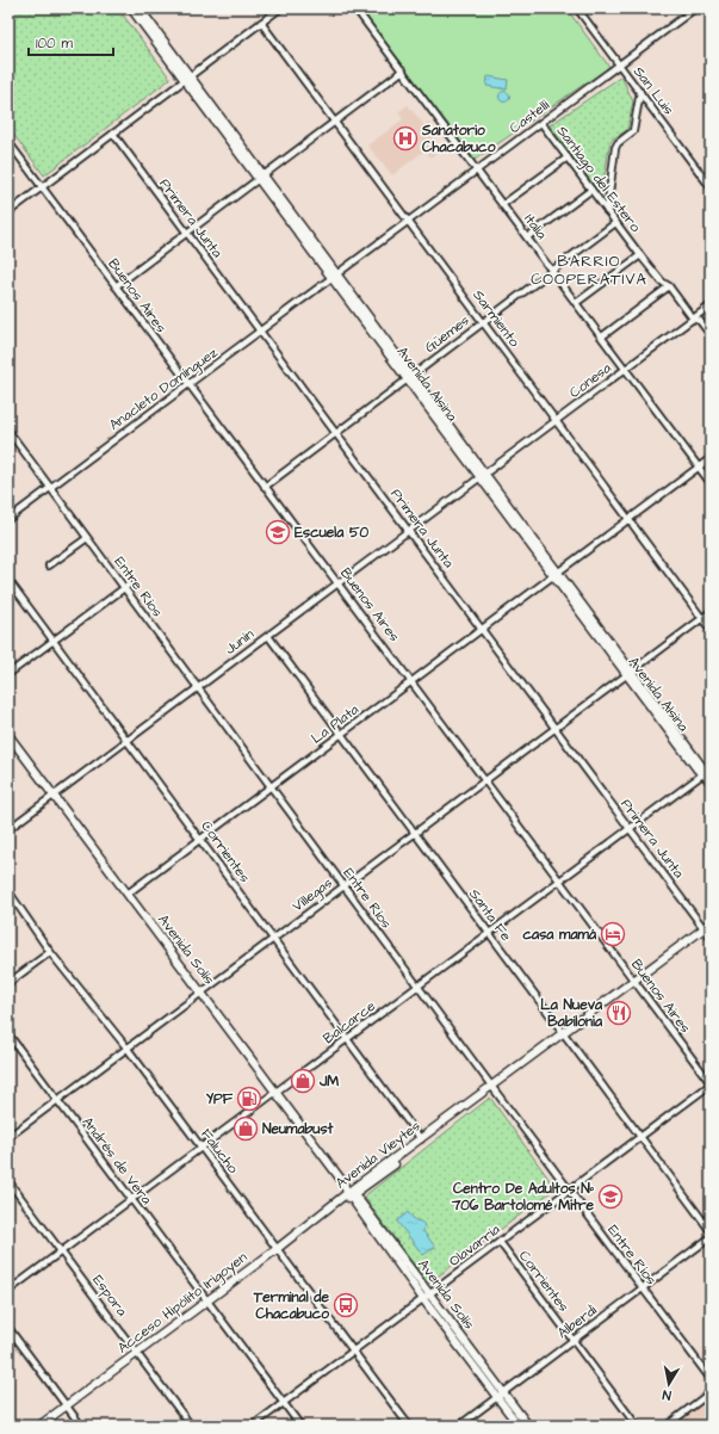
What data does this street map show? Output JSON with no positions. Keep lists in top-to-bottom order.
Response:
{
  "streets": {
    "street": [
      "San Luis",
      "Castelli",
      "Santiago del Estero",
      "Primera Junta",
      "Italia",
      "Buenos Aires",
      "Sarmiento",
      "Güemes",
      "Conesa",
      "Avenida Alsina",
      "Anacleto Domínguez",
      "Entre Ríos",
      "Junín",
      "La Plata",
      "Corrientes",
      "Villegas",
      "Santa Fe",
      "Avenida Solís",
      "Balcarce",
      "Falucho",
      "Avenida Vieytes",
      "Andrés de Vera",
      "Olavarría",
      "Espora",
      "Acceso Hipólito Irigoyen",
      "Alberdi"
    ]
  },
  "crossings": [
    ["San Luis", "Castelli"],
    ["Castelli", "Santiago del Estero"],
    ["Castelli", "Italia"],
    ["Castelli", "Sarmiento"],
    ["Castelli", "Avenida Alsina"],
    ["Castelli", "Anacleto Domínguez"],
    ["Santiago del Estero", "Güemes"],
    ["Santiago del Estero", "Conesa"],
    ["Primera Junta", "Güemes"],
    ["Primera Junta", "Anacleto Domínguez"],
    ["Primera Junta", "Junín"],
    ["Primera Junta", "La Plata"],
    ["Primera Junta", "Villegas"],
    ["Primera Junta", "Balcarce"],
    ["Primera Junta", "Avenida Vieytes"],
    ["Italia", "Güemes"],
    ["Italia", "Conesa"],
    ["Italia", "La Plata"],
    ["Buenos Aires", "Güemes"],
    ["Buenos Aires", "Anacleto Domínguez"],
    ["Buenos Aires", "Junín"],
    ["Buenos Aires", "La Plata"],
    ["Buenos Aires", "Villegas"],
    ["Buenos Aires", "Balcarce"],
    ["Buenos Aires", "Avenida Vieytes"],
    ["Buenos Aires", "Olavarría"],
    ["Sarmiento", "Güemes"],
    ["Sarmiento", "Conesa"],
    ["Sarmiento", "La Plata"],
    ["Sarmiento", "Villegas"],
    ["Güemes", "Avenida Alsina"],
    ["Conesa", "Avenida Alsina"],
    ["Conesa", "Junín"],
    ["Avenida Alsina", "Anacleto Domínguez"],
    ["Avenida Alsina", "Junín"],
    ["Avenida Alsina", "La Plata"],
    ["Avenida Alsina", "Villegas"],
    ["Avenida Alsina", "Balcarce"],
    ["Anacleto Domínguez", "Entre Ríos"],
    ["Entre Ríos", "Junín"],
    ["Entre Ríos", "La Plata"],
    ["Entre Ríos", "Villegas"],
    ["Entre Ríos", "Balcarce"],
    ["Entre Ríos", "Avenida Vieytes"],
    ["Entre Ríos", "Olavarría"],
    ["Entre Ríos", "Alberdi"],
    ["Junín", "Corrientes"],
    ["Junín", "Santa Fe"],
    ["Junín", "Avenida Solís"],
    ["La Plata", "Corrientes"],
    ["La Plata", "Santa Fe"],
    ["La Plata", "Avenida Solís"],
    ["Corrientes", "Villegas"],
    ["Corrientes", "Balcarce"],
    ["Corrientes", "Avenida Vieytes"],
    ["Corrientes", "Olavarría"],
    ["Corrientes", "Alberdi"],
    ["Villegas", "Santa Fe"],
    ["Villegas", "Avenida Solís"],
    ["Villegas", "Falucho"],
    ["Villegas", "Andrés de Vera"],
    ["Santa Fe", "Balcarce"],
    ["Santa Fe", "Avenida Vieytes"],
    ["Santa Fe", "Olavarría"],
    ["Avenida Solís", "Balcarce"],
    ["Avenida Solís", "Avenida Vieytes"],
    ["Avenida Solís", "Olavarría"],
    ["Avenida Solís", "Alberdi"],
    ["Balcarce", "Falucho"],
    ["Balcarce", "Andrés de Vera"],
    ["Balcarce", "Espora"],
    ["Falucho", "Olavarría"],
    ["Falucho", "Acceso Hipólito Irigoyen"],
    ["Avenida Vieytes", "Acceso Hipólito Irigoyen"],
    ["Andrés de Vera", "Olavarría"],
    ["Andrés de Vera", "Acceso Hipólito Irigoyen"],
    ["Espora", "Acceso Hipólito Irigoyen"]
  ],
  "districts": ["BARRIO COOPERATIVA"],
  "places": {
    "hospital": ["Sanatorio Chacabuco"],
    "school or university": ["Escuela 50", "Centro De Adultos Nº 706 Bartolomé Mitre"],
    "hotel": ["casa mamá"],
    "restaurant": ["La Nueva Babilonia"],
    "shop": ["JM", "Neumabust"],
    "fuel station": ["YPF"],
    "bus stop": ["Terminal de Chacabuco"]
  },
  "scale_bar": "100 m",
  "north": "bottom"
}
